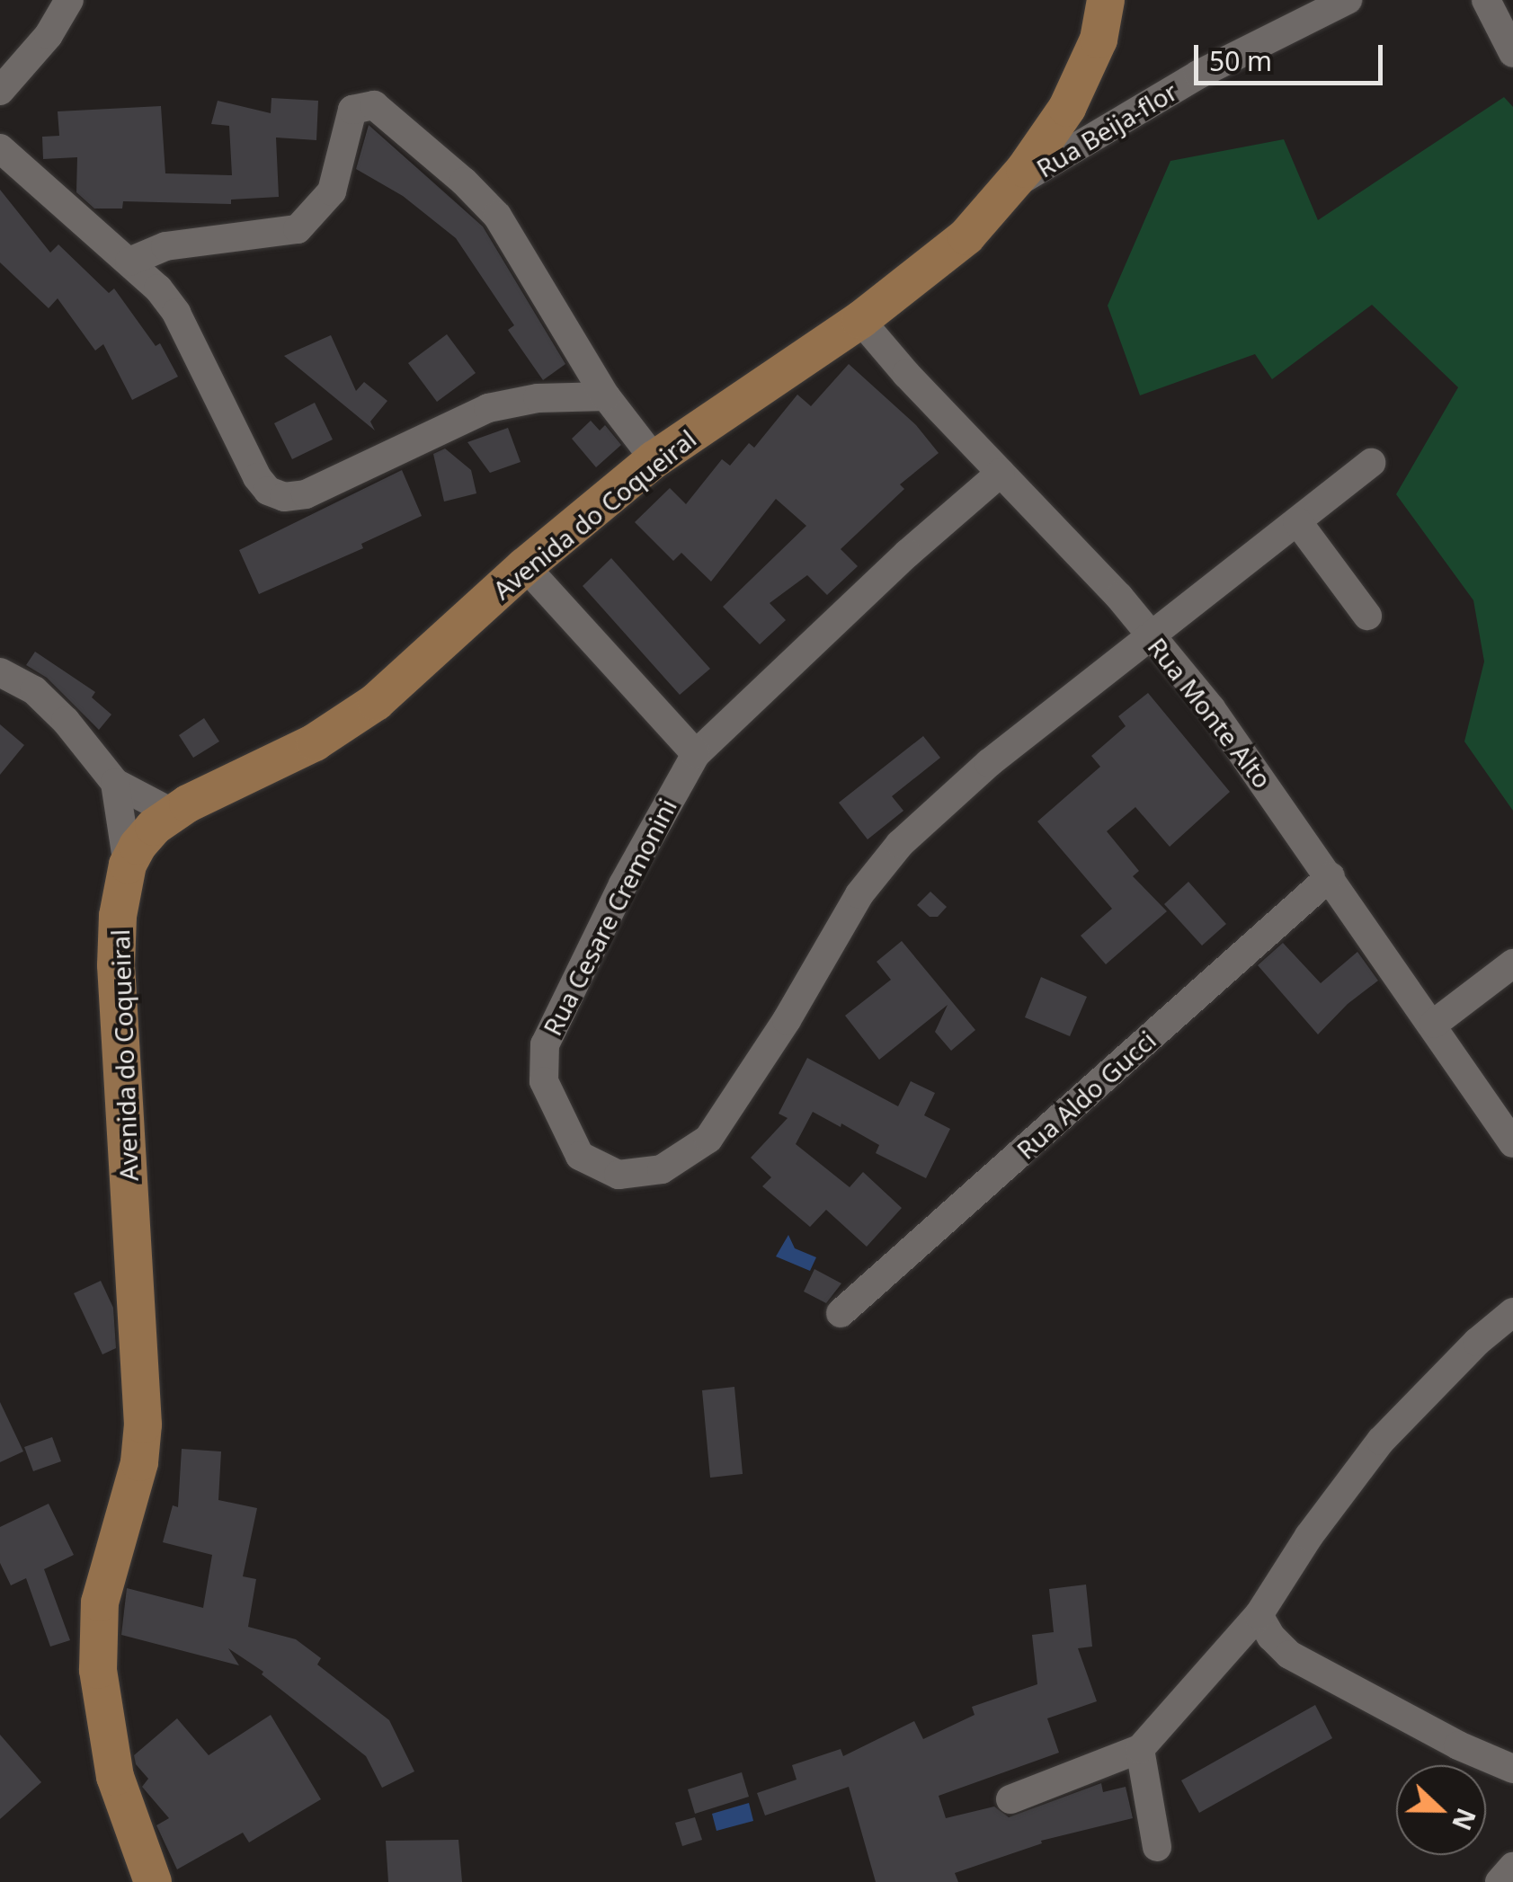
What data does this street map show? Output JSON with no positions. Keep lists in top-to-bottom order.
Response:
{
  "streets": {
    "main road": ["Avenida do Coqueiral"],
    "street": [
      "Rua Beija-flor",
      "Rua Monte Alto",
      "Rua Cesare Cremonini",
      "Rua Aldo Gucci"
    ]
  },
  "crossings": [
    ["Rua Beija-flor", "Avenida do Coqueiral"],
    ["Avenida do Coqueiral", "Rua Monte Alto"],
    ["Rua Monte Alto", "Rua Cesare Cremonini"],
    ["Rua Monte Alto", "Rua Aldo Gucci"]
  ],
  "scale_bar": "50 m",
  "north": "right"
}
